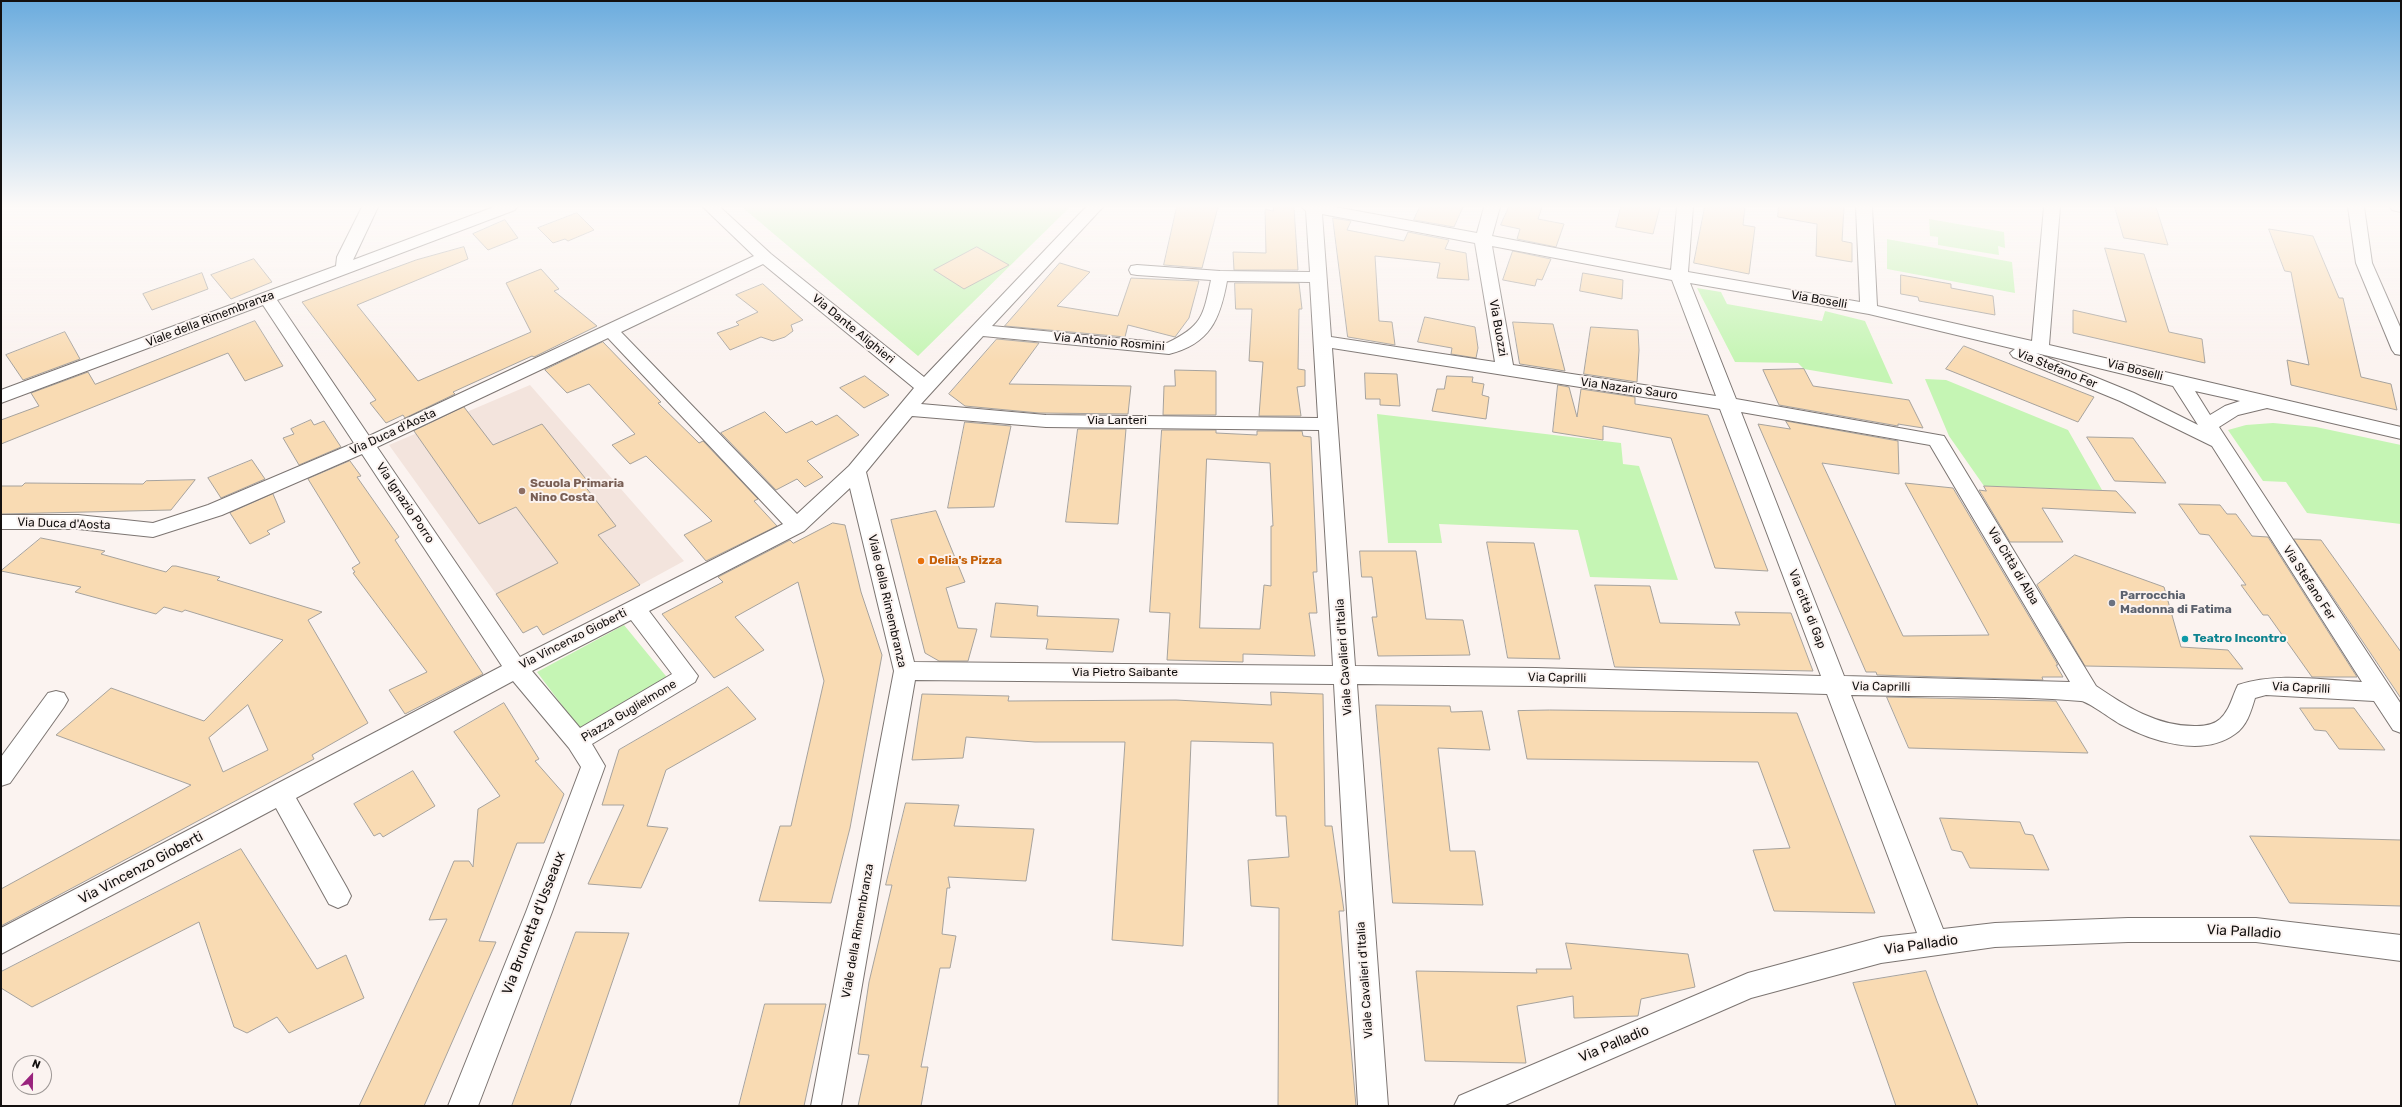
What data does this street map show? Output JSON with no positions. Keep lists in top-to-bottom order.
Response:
{
  "streets": {
    "street": [
      "Via Boselli",
      "Viale della Rimembranza",
      "Via Buozzi",
      "Via Dante Alighieri",
      "Via Antonio Rosmini",
      "Via Stefano Fer",
      "Via Nazario Sauro",
      "Via Lanteri",
      "Via Duca d'Aosta",
      "Via Ignazio Porro",
      "Via Città di Alba",
      "Via città di Gap",
      "Via Vincenzo Gioberti",
      "Viale Cavalieri d'Italia",
      "Via Pietro Saibante",
      "Via Caprilli",
      "Piazza Guglielmone",
      "Via Brunetta d'Usseaux",
      "Via Palladio"
    ]
  },
  "crossings": [
    ["Via Boselli", "Via Stefano Fer"],
    ["Via Boselli", "Via città di Gap"],
    ["Viale della Rimembranza", "Via Ignazio Porro"],
    ["Viale della Rimembranza", "Via Vincenzo Gioberti"],
    ["Viale della Rimembranza", "Via Pietro Saibante"],
    ["Via Buozzi", "Via Nazario Sauro"],
    ["Via Stefano Fer", "Via Caprilli"],
    ["Via Nazario Sauro", "Via Città di Alba"],
    ["Via Nazario Sauro", "Via città di Gap"],
    ["Via Nazario Sauro", "Viale Cavalieri d'Italia"],
    ["Via Lanteri", "Viale Cavalieri d'Italia"],
    ["Via Duca d'Aosta", "Via Ignazio Porro"],
    ["Via Ignazio Porro", "Via Vincenzo Gioberti"],
    ["Via Ignazio Porro", "Piazza Guglielmone"],
    ["Via Città di Alba", "Via Caprilli"],
    ["Via città di Gap", "Via Caprilli"],
    ["Via città di Gap", "Via Palladio"],
    ["Via Vincenzo Gioberti", "Piazza Guglielmone"],
    ["Viale Cavalieri d'Italia", "Via Pietro Saibante"],
    ["Viale Cavalieri d'Italia", "Via Caprilli"],
    ["Via Pietro Saibante", "Via Caprilli"],
    ["Piazza Guglielmone", "Via Brunetta d'Usseaux"]
  ],
  "places": [
    "Scuola Primaria Nino Costa",
    "Delia's Pizza",
    "Parrocchia Madonna di Fatima",
    "Teatro Incontro"
  ],
  "north": "top"
}
